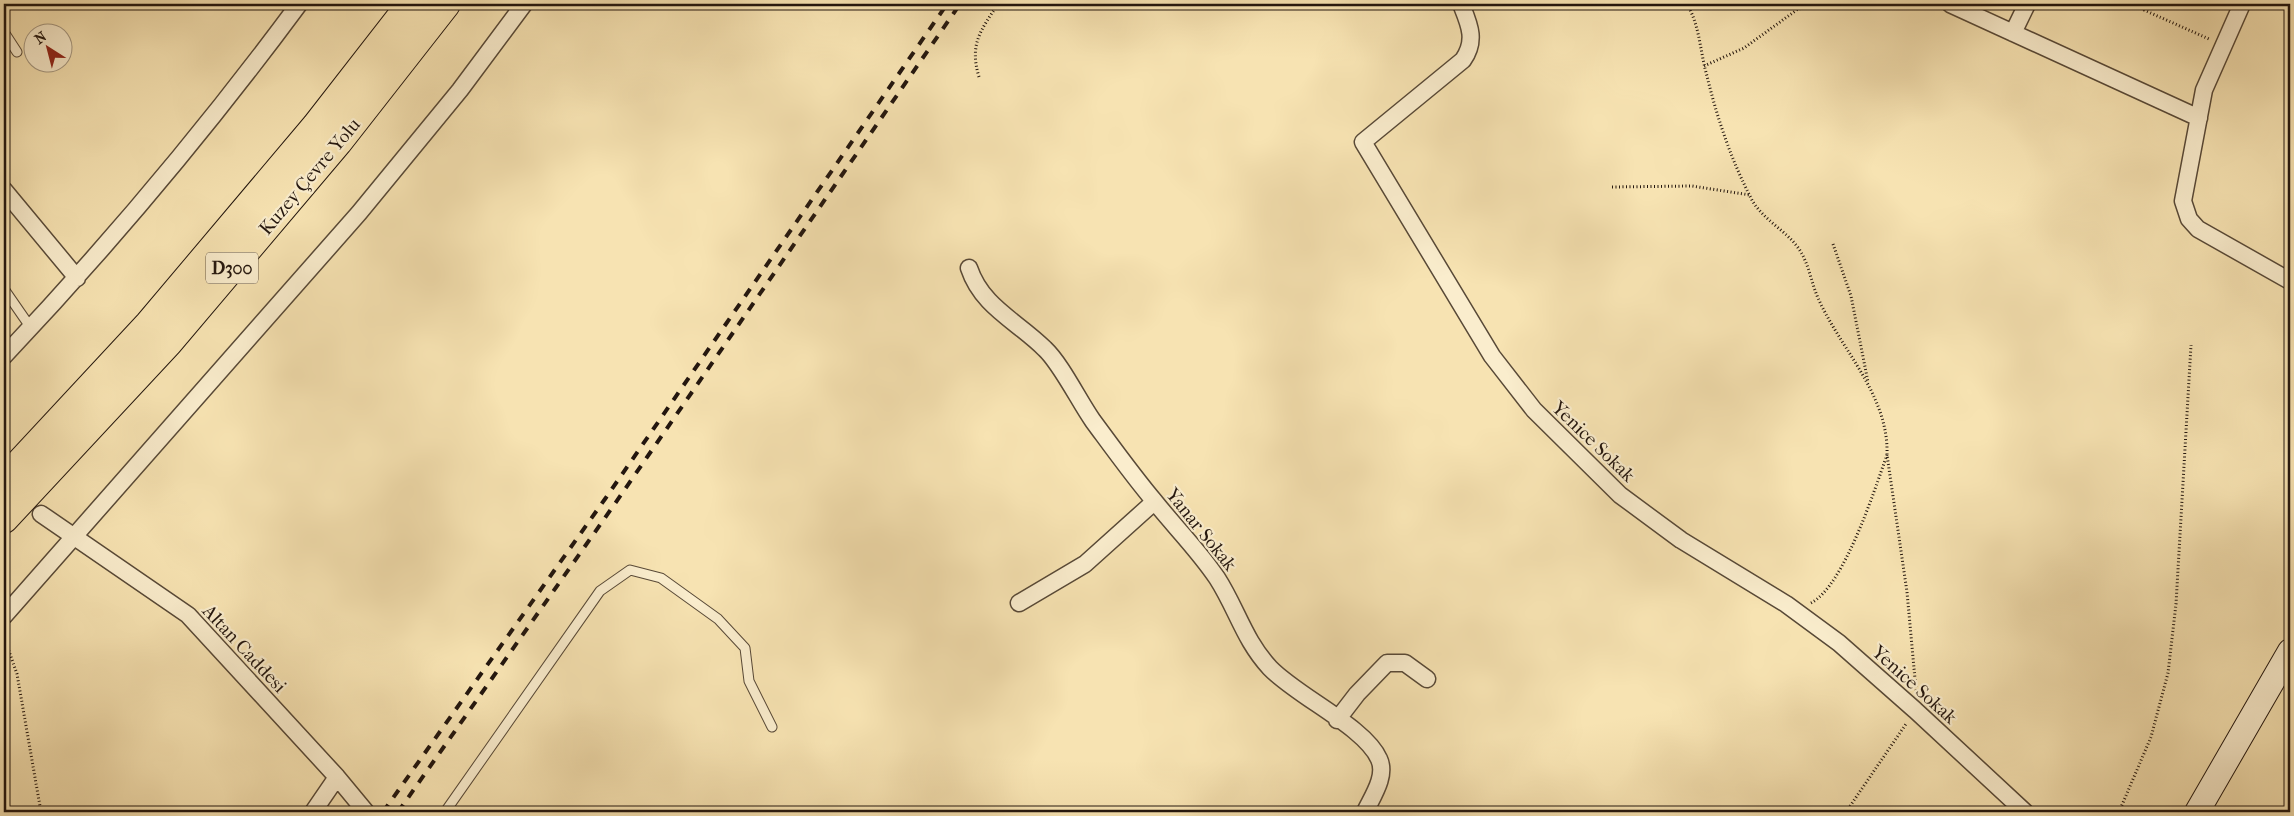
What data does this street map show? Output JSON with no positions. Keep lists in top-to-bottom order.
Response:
{
  "streets": {
    "highway": ["Kuzey Çevre Yolu", "D300"],
    "street": ["Yenice Sokak", "Yanar Sokak", "Altan Caddesi"]
  },
  "north": "top left"
}
